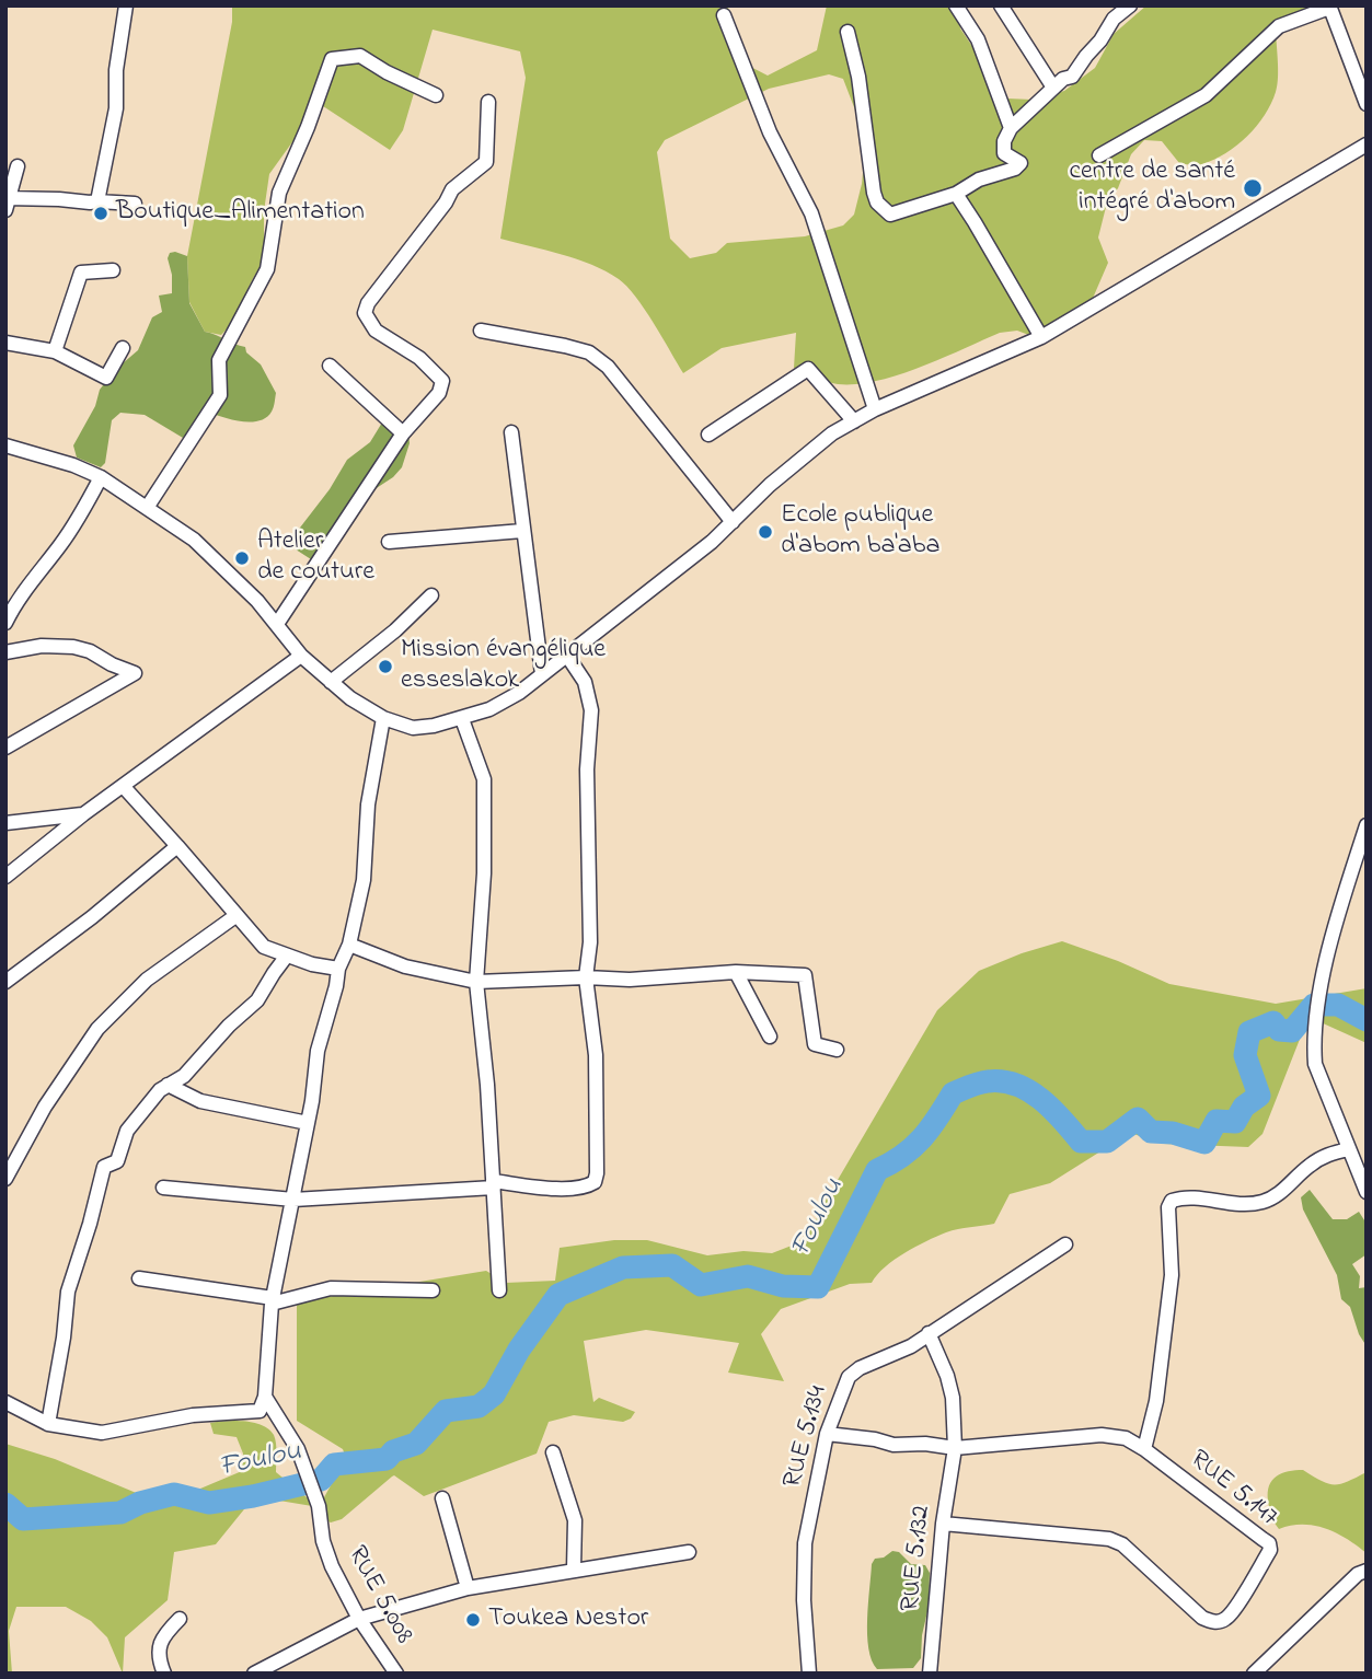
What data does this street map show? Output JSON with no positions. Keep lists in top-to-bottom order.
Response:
{
  "streets": {
    "street": [
      "RUE 5.134",
      "RUE 5.147",
      "RUE 5.132",
      "RUE 5.008"
    ]
  },
  "crossings": [
    ["RUE 5.134", "RUE 5.147"],
    ["RUE 5.134", "RUE 5.132"],
    ["RUE 5.147", "RUE 5.132"]
  ],
  "water": ["Foulou"],
  "places": [
    "centre de santé intégré d'abom",
    "Boutique_Alimentation",
    "Ecole publique d'abom ba'aba",
    "Atelier de couture",
    "Mission évangélique esseslakok",
    "Toukea Nestor"
  ]
}
